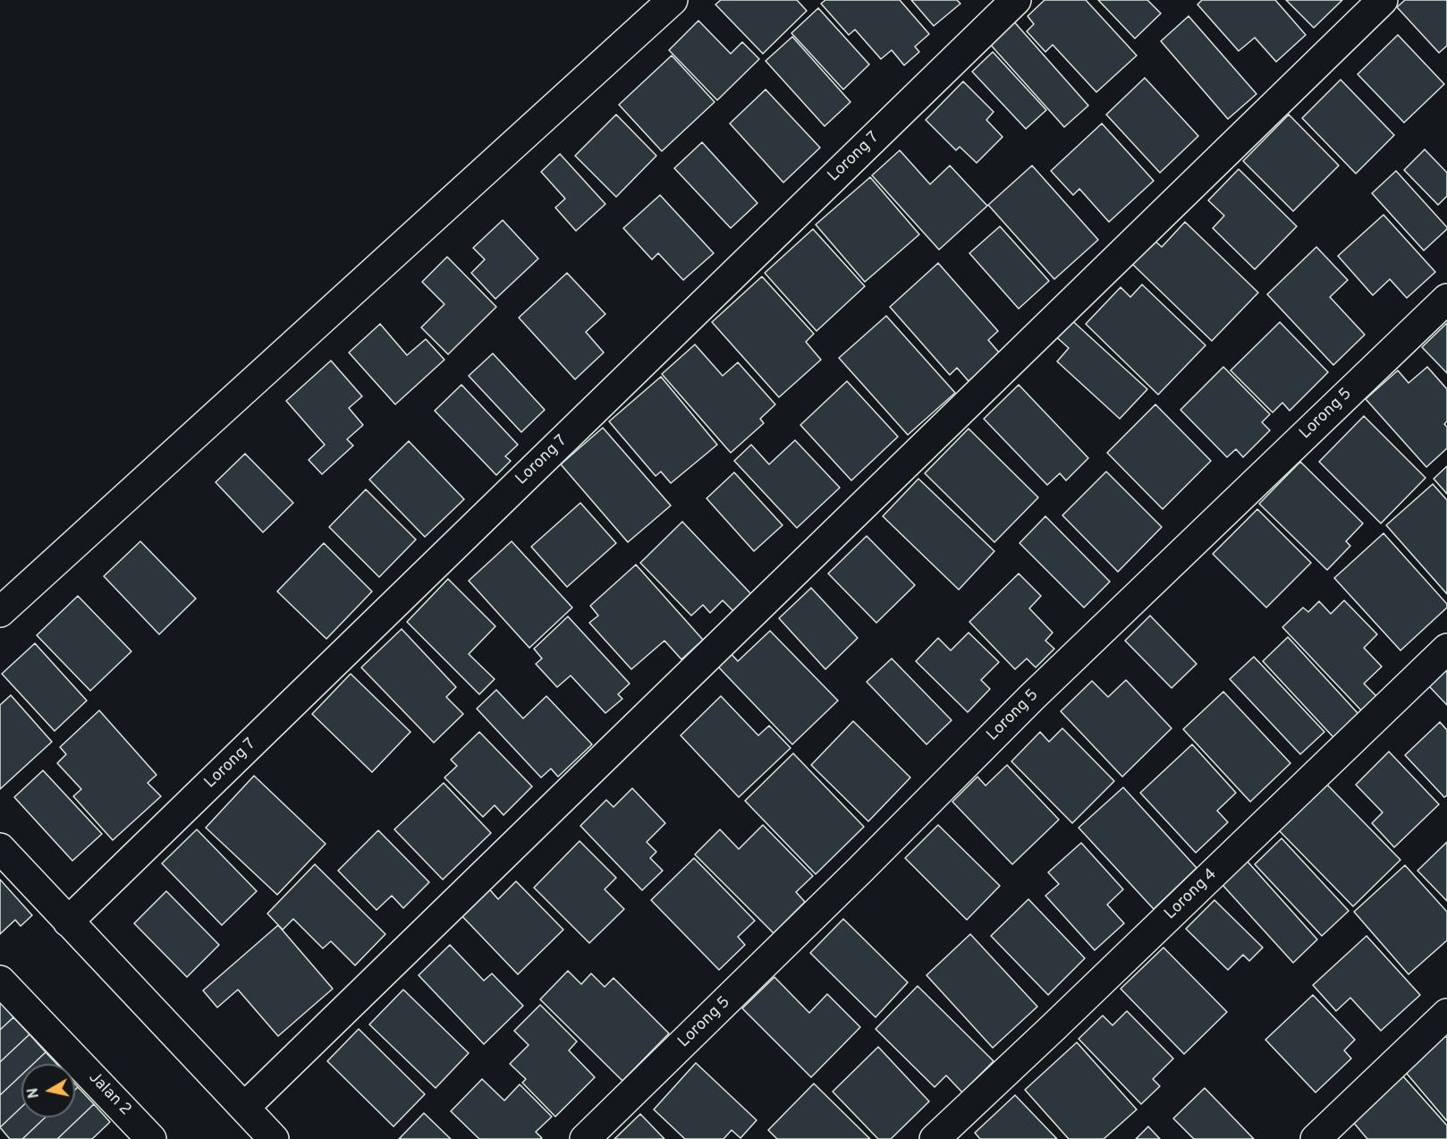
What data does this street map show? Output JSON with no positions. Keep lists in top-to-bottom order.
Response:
{
  "streets": {
    "street": [
      "Lorong 7",
      "Lorong 5",
      "Lorong 4",
      "Jalan 2"
    ]
  },
  "north": "left"
}
